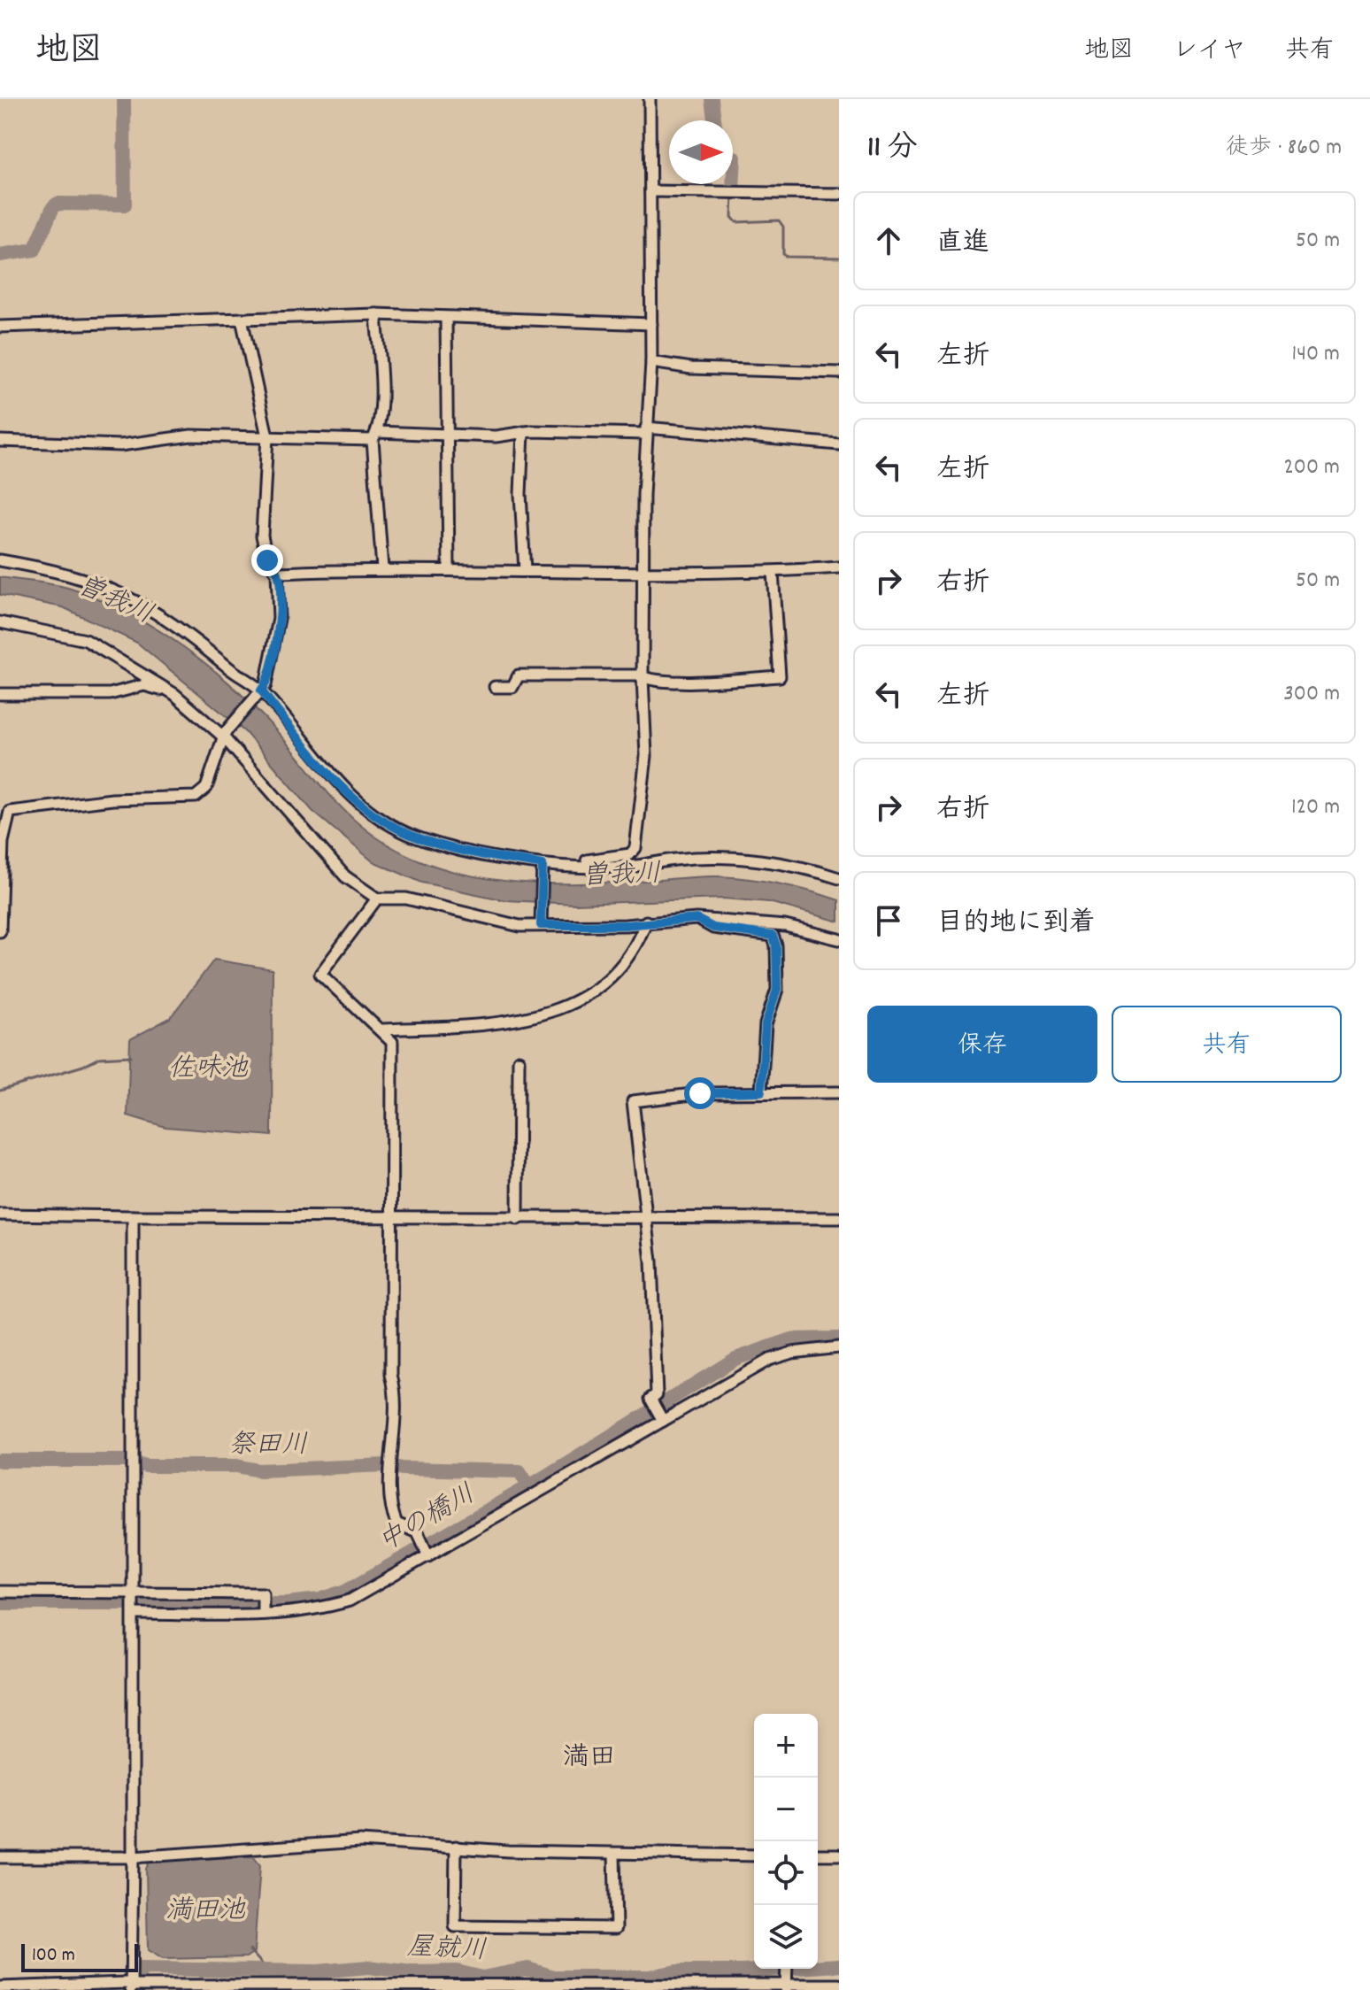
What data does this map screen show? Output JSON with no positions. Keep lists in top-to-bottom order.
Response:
{
  "districts": ["満田"],
  "water": [
    "曽我川",
    "佐味池",
    "祭田川",
    "中の橋川",
    "満田池",
    "屋就川"
  ],
  "scale_bar": "100 m",
  "north": "right",
  "page": {
    "header": "地図",
    "nav": ["地図", "レイヤ", "共有"],
    "heading": ["11 分", "徒歩 · 860 m"],
    "list": [
      ["直進", "50 m"],
      ["左折", "140 m"],
      ["左折", "200 m"],
      ["右折", "50 m"],
      ["左折", "300 m"],
      ["右折", "120 m"],
      "目的地に到着"
    ],
    "buttons": ["保存", "共有"],
    "map_buttons": ["+", "−"],
    "scale": "100 m"
  }
}
